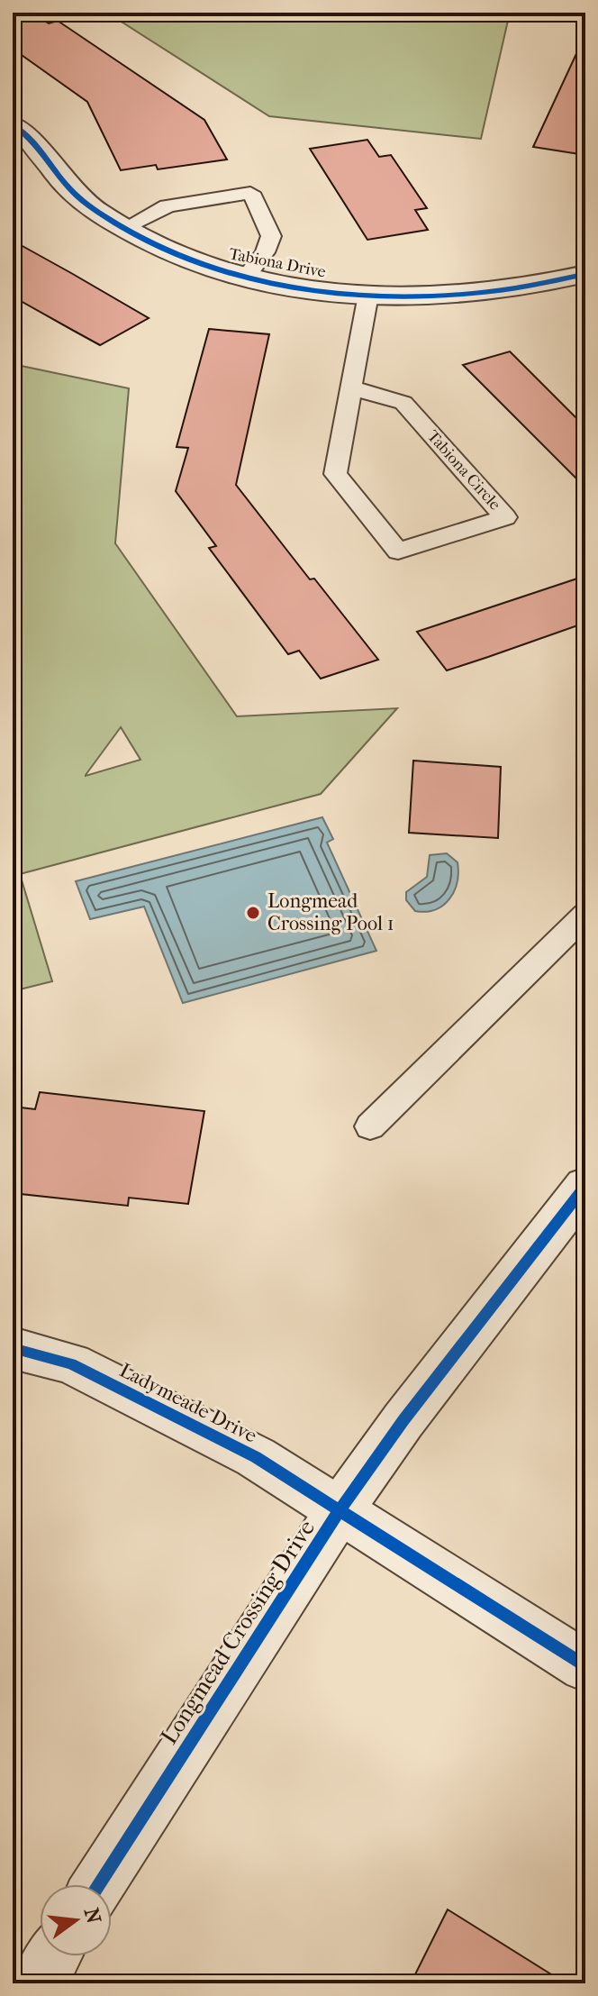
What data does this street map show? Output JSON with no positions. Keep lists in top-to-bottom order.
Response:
{
  "streets": {
    "street": ["Tabiona Drive", "Ladymeade Drive", "Longmead Crossing Drive"],
    "lane": ["Tabiona Circle"]
  },
  "crossings": [
    ["Tabiona Drive", "Tabiona Circle"],
    ["Ladymeade Drive", "Longmead Crossing Drive"]
  ],
  "places": ["Longmead Crossing Pool 1"],
  "north": "right"
}
